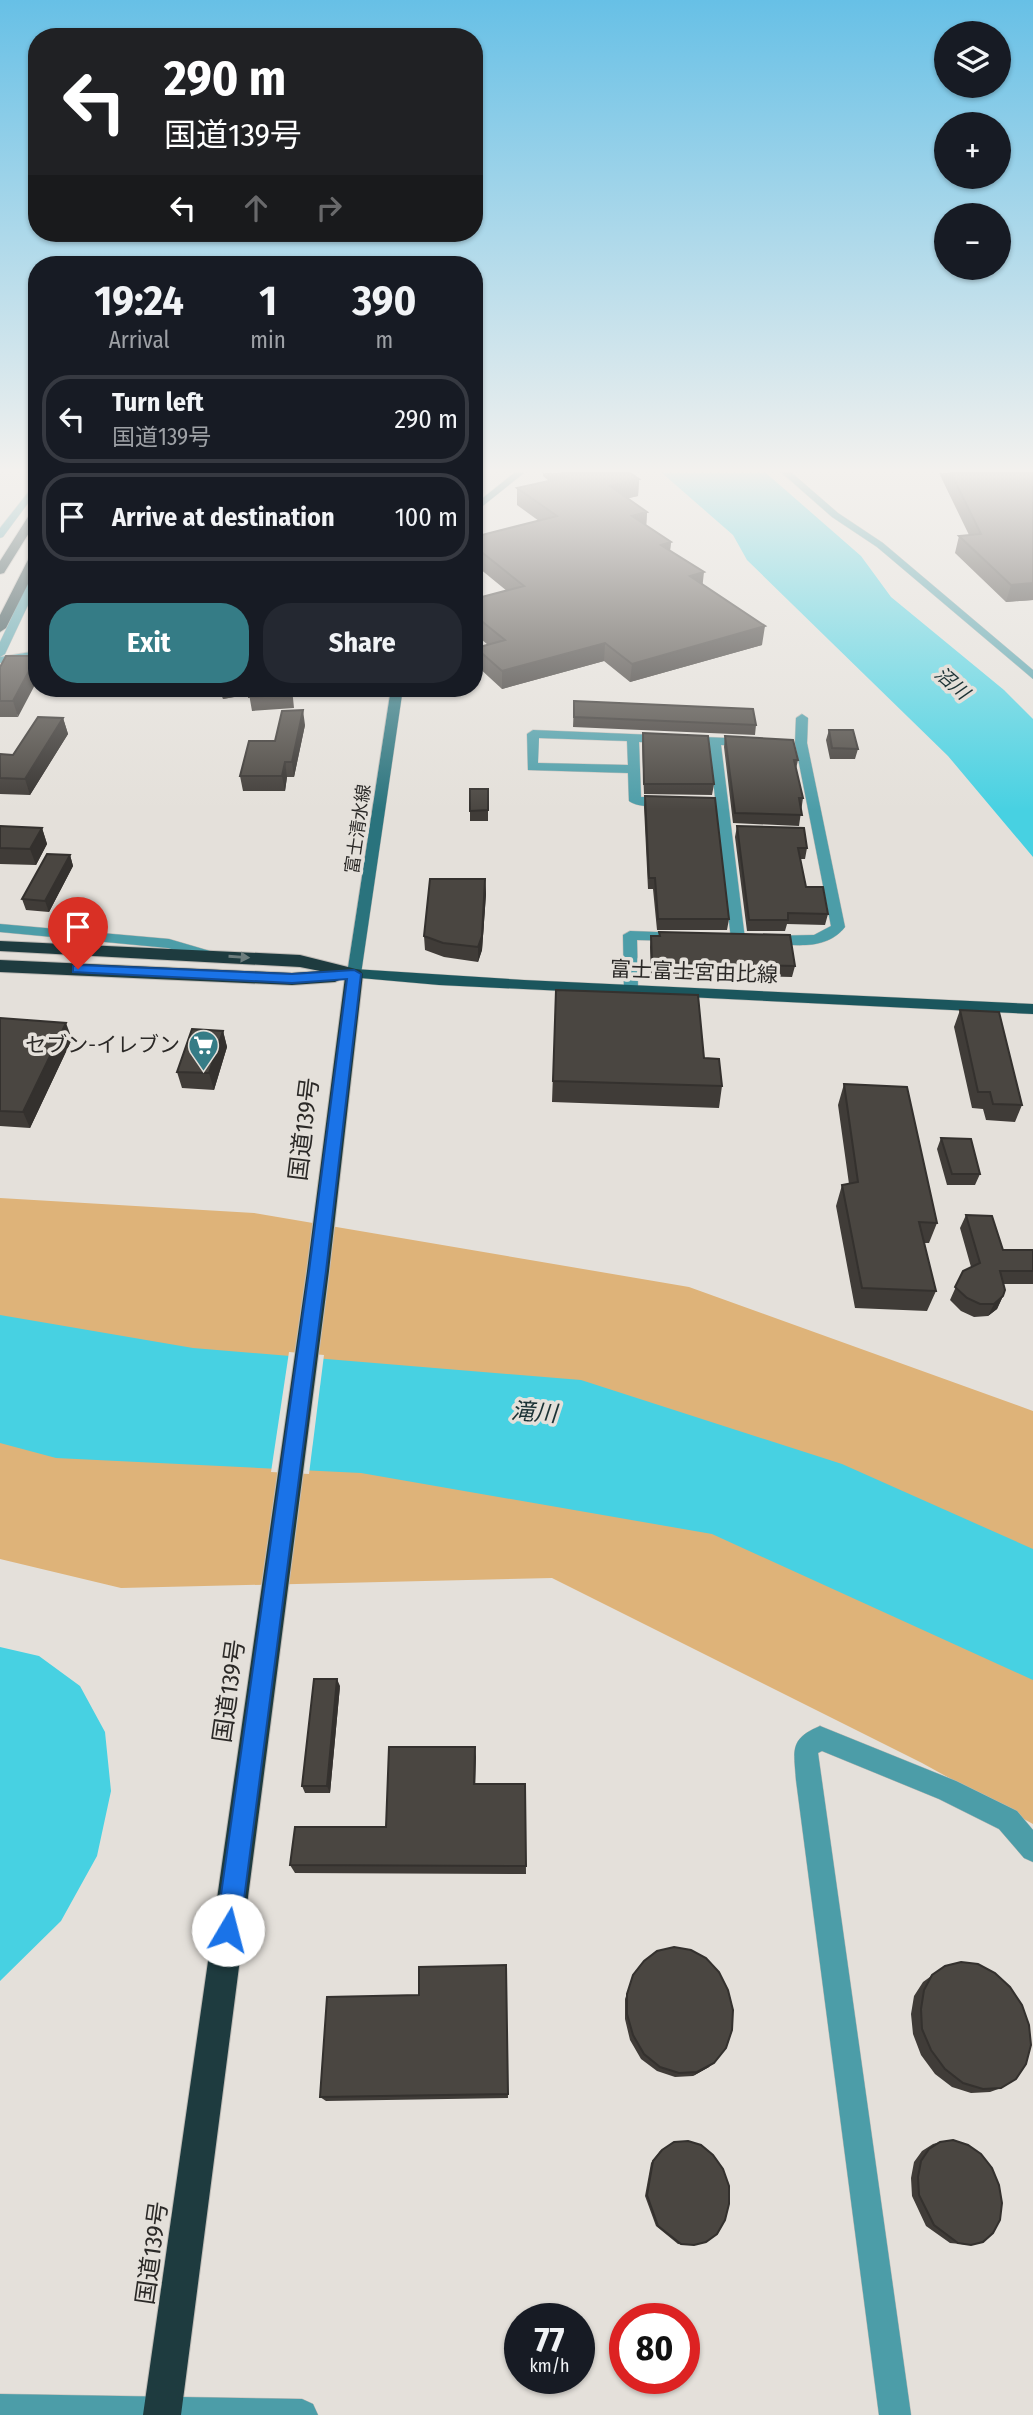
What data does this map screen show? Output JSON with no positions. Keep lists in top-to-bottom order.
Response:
{
  "streets": {
    "highway": ["国道139号"],
    "main road": ["富士清水線", "富士富士宮由比線"]
  },
  "crossings": [
    ["富士清水線", "富士富士宮由比線"],
    ["富士清水線", "国道139号"],
    ["富士富士宮由比線", "国道139号"]
  ],
  "water": ["沼川", "滝川"],
  "places": {
    "supermarket": ["セブン-イレブン"]
  },
  "page": {
    "map_buttons": ["+", "−"],
    "turn": ["290 m", "国道139号"],
    "eta": [
      "19:24",
      "Arrival",
      "1",
      "min",
      "390",
      "m"
    ],
    "list": [
      {
        "name": "Turn left",
        "note": "国道139号",
        "value": "290 m"
      },
      {
        "name": "Arrive at destination",
        "value": "100 m"
      }
    ],
    "buttons": ["Exit", "Share"],
    "speed": "77 km/h",
    "limit": "80"
  }
}
